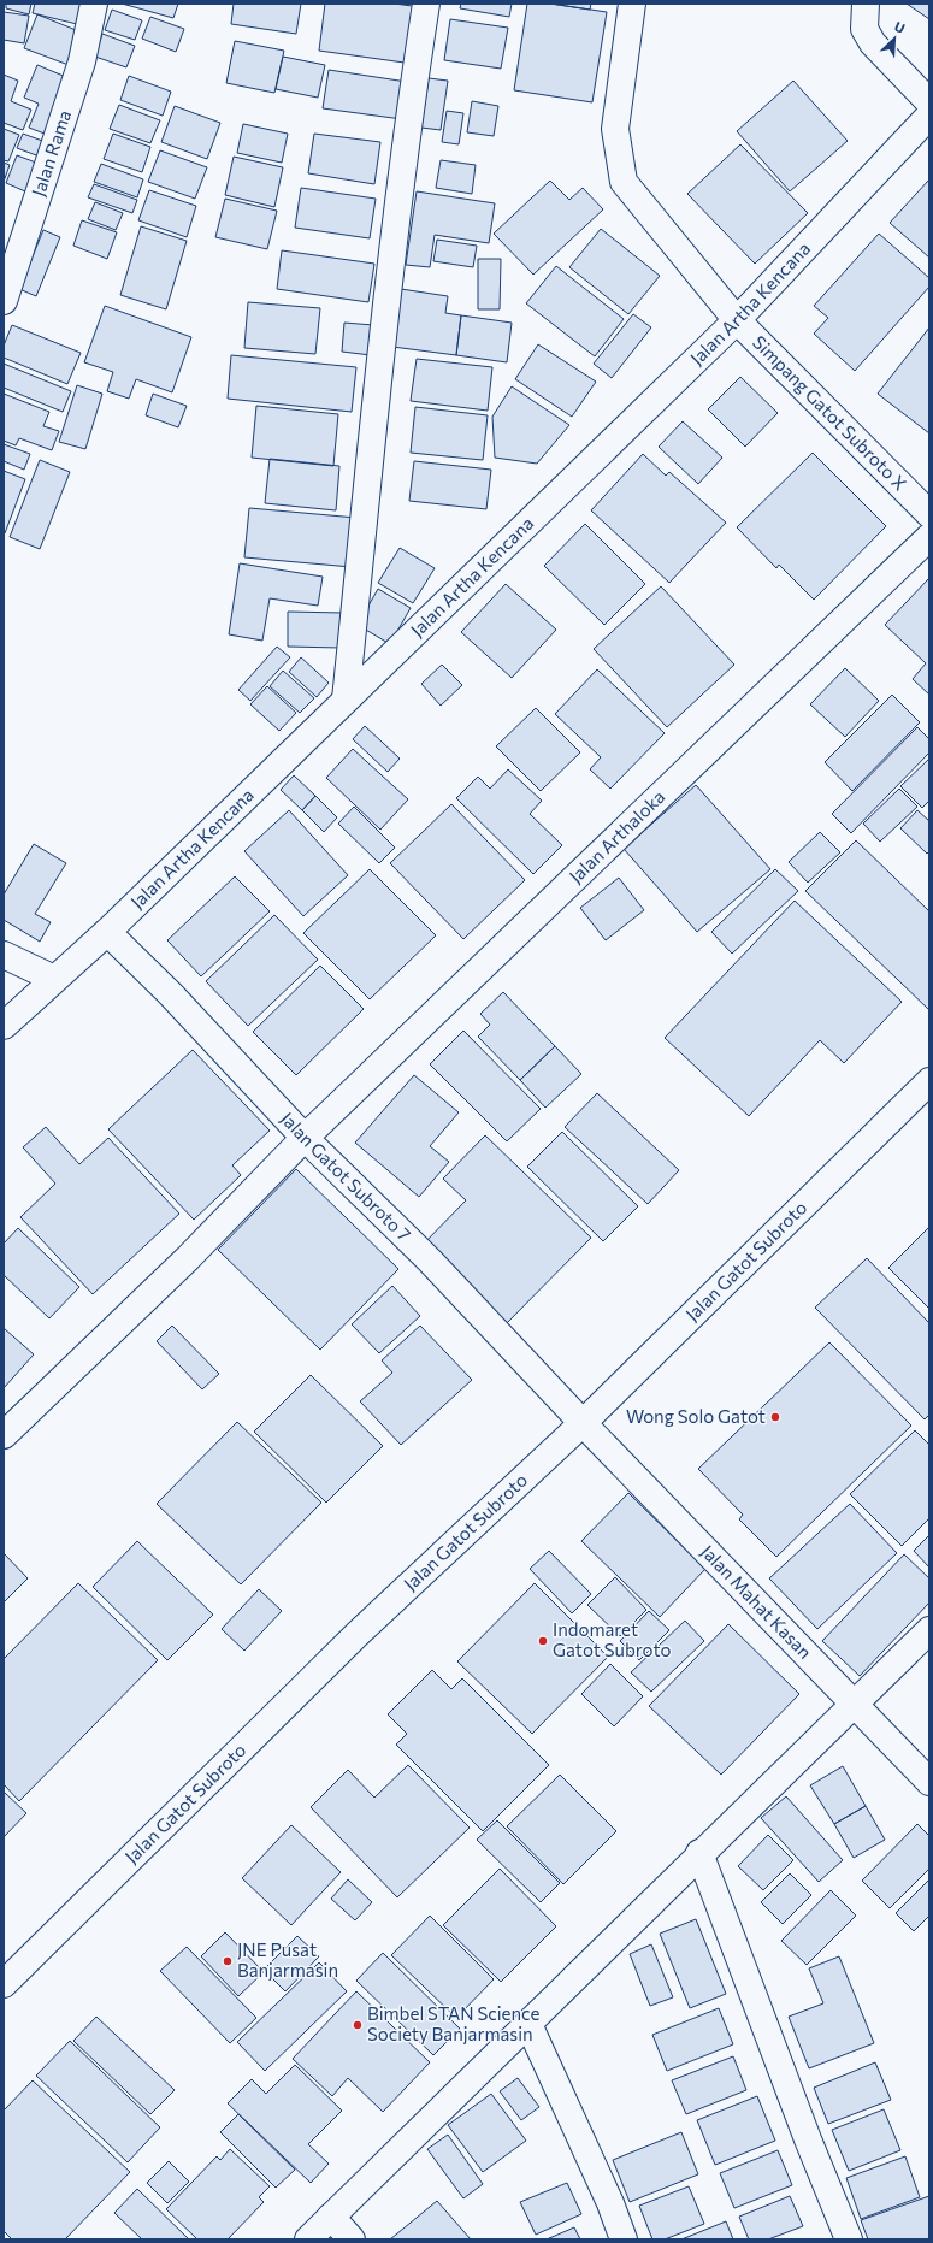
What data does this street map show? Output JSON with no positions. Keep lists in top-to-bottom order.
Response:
{
  "streets": {
    "street": [
      "Jalan Rama",
      "Jalan Artha Kencana",
      "Simpang Gatot Subroto X",
      "Jalan Arthaloka",
      "Jalan Gatot Subroto 7",
      "Jalan Gatot Subroto",
      "Jalan Mahat Kasan"
    ]
  },
  "crossings": [
    ["Jalan Artha Kencana", "Simpang Gatot Subroto X"],
    ["Jalan Artha Kencana", "Jalan Gatot Subroto 7"],
    ["Jalan Arthaloka", "Jalan Gatot Subroto 7"],
    ["Jalan Gatot Subroto 7", "Jalan Gatot Subroto"],
    ["Jalan Gatot Subroto 7", "Jalan Mahat Kasan"],
    ["Jalan Gatot Subroto", "Jalan Mahat Kasan"]
  ],
  "places": [
    "Wong Solo Gatot",
    "Indomaret Gatot Subroto",
    "JNE Pusat Banjarmasin",
    "Bimbel STAN Science Society Banjarmasin"
  ],
  "north": "top right"
}
